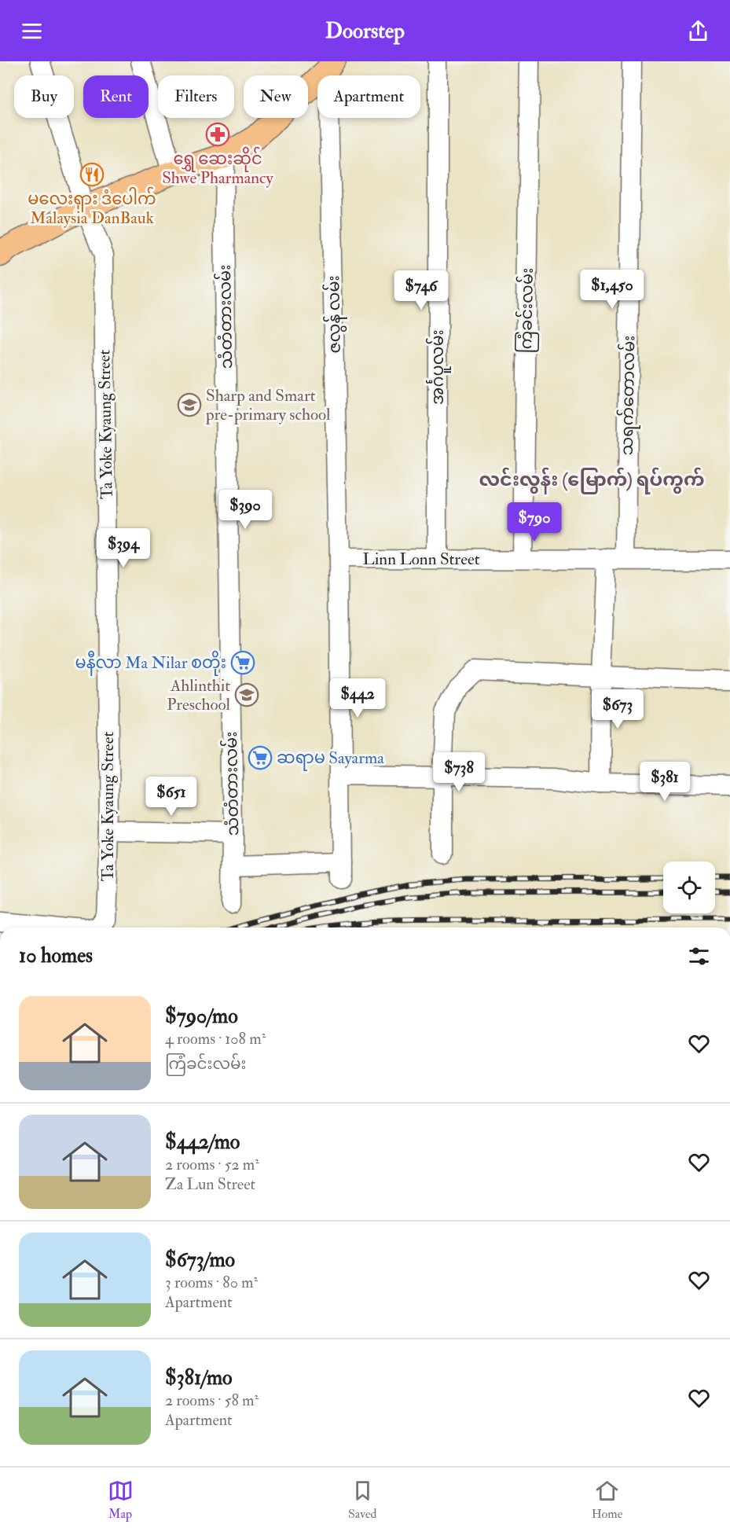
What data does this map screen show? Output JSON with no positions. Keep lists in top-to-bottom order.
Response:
{
  "streets": {
    "street": [
      "ကြံခင်းလမ်း",
      "ဇလွန် လမ်း",
      "သံတံတားလမ်း",
      "အင်္ဂပူလမ်း",
      "သရက်တောလမ်း",
      "Ta Yoke Kyaung Street",
      "Linn Lonn Street"
    ]
  },
  "crossings": [
    ["ကြံခင်းလမ်း", "Linn Lonn Street"],
    ["ဇလွန် လမ်း", "သံတံတားလမ်း"],
    ["ဇလွန် လမ်း", "Linn Lonn Street"],
    ["အင်္ဂပူလမ်း", "Linn Lonn Street"],
    ["သရက်တောလမ်း", "Linn Lonn Street"]
  ],
  "districts": ["လင်းလွန်း (မြောက်) ရပ်ကွက်"],
  "places": {
    "pharmacy": ["ရွှေ ဆေးဆိုင် Shwe Pharmancy"],
    "restaurant": ["မလေးရှား ဒံပေါက် Malaysia DanBauk"],
    "school or university": ["Sharp and Smart pre-primary school", "Ahlinthit Preschool"],
    "supermarket": ["မနီလာ Ma Nilar စတိုး", "ဆရာမ Sayarma"]
  },
  "page": {
    "header": "Doorstep",
    "chip": [
      "Buy",
      "Rent",
      "Filters",
      "New",
      "Apartment"
    ],
    "price": [
      "$1,450",
      "$746",
      "$390",
      "$790",
      "$394",
      "$442",
      "$673",
      "$738",
      "$381",
      "$651"
    ],
    "heading": "10 homes",
    "list": [
      {
        "name": "$790/mo",
        "note": "4 rooms · 108 m² · ကြံခင်းလမ်း"
      },
      {
        "name": "$442/mo",
        "note": "2 rooms · 52 m² · Za Lun Street"
      },
      {
        "name": "$673/mo",
        "note": "3 rooms · 80 m² · Apartment"
      },
      {
        "name": "$381/mo",
        "note": "2 rooms · 58 m² · Apartment"
      }
    ],
    "tabs": ["Map", "Saved", "Home"]
  }
}
